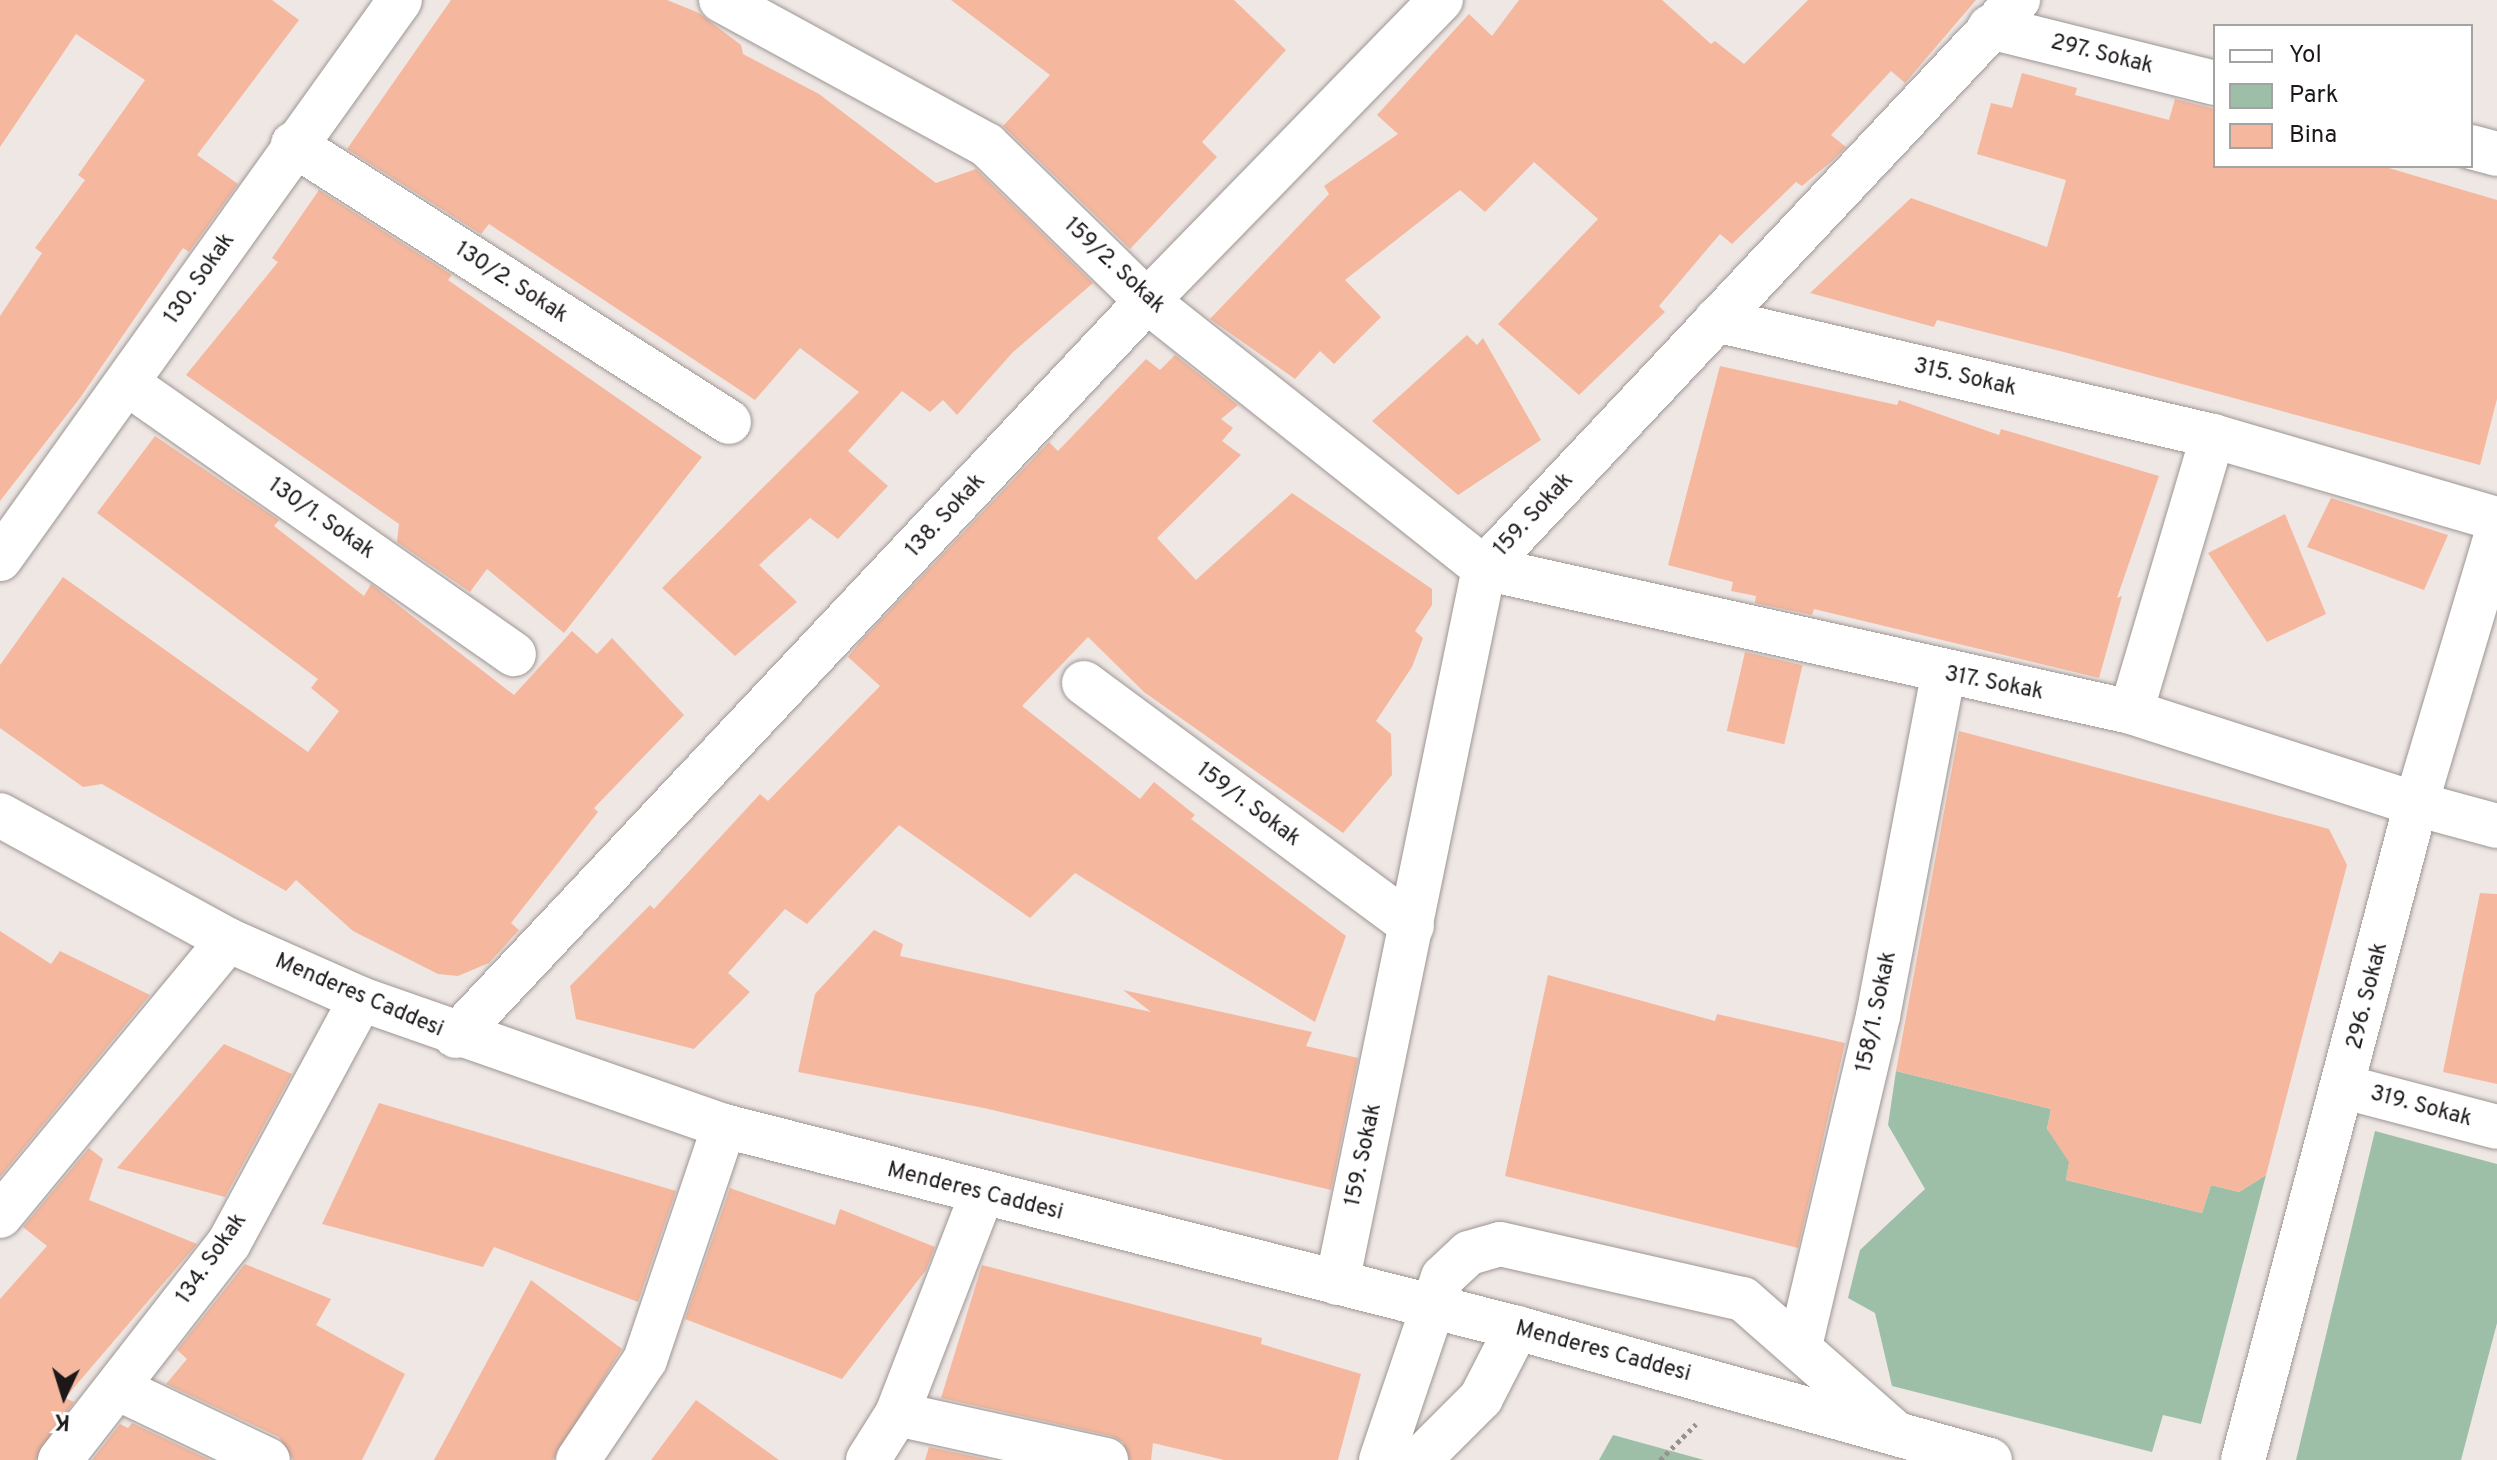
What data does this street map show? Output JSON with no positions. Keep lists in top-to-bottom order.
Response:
{
  "streets": {
    "street": [
      "297. Sokak",
      "159/2. Sokak",
      "130. Sokak",
      "130/2. Sokak",
      "315. Sokak",
      "159. Sokak",
      "138. Sokak",
      "130/1. Sokak",
      "317. Sokak",
      "159/1. Sokak",
      "Menderes Caddesi",
      "296. Sokak",
      "158/1. Sokak",
      "319. Sokak",
      "134. Sokak"
    ]
  },
  "crossings": [
    ["297. Sokak", "159. Sokak"],
    ["159/2. Sokak", "159. Sokak"],
    ["159/2. Sokak", "138. Sokak"],
    ["159/2. Sokak", "317. Sokak"],
    ["130. Sokak", "130/2. Sokak"],
    ["130. Sokak", "130/1. Sokak"],
    ["315. Sokak", "159. Sokak"],
    ["159. Sokak", "317. Sokak"],
    ["159. Sokak", "159/1. Sokak"],
    ["159. Sokak", "Menderes Caddesi"],
    ["138. Sokak", "Menderes Caddesi"],
    ["317. Sokak", "296. Sokak"],
    ["317. Sokak", "158/1. Sokak"],
    ["Menderes Caddesi", "134. Sokak"],
    ["296. Sokak", "319. Sokak"]
  ],
  "legend": ["Yol", "Park", "Bina"],
  "north": "bottom"
}
